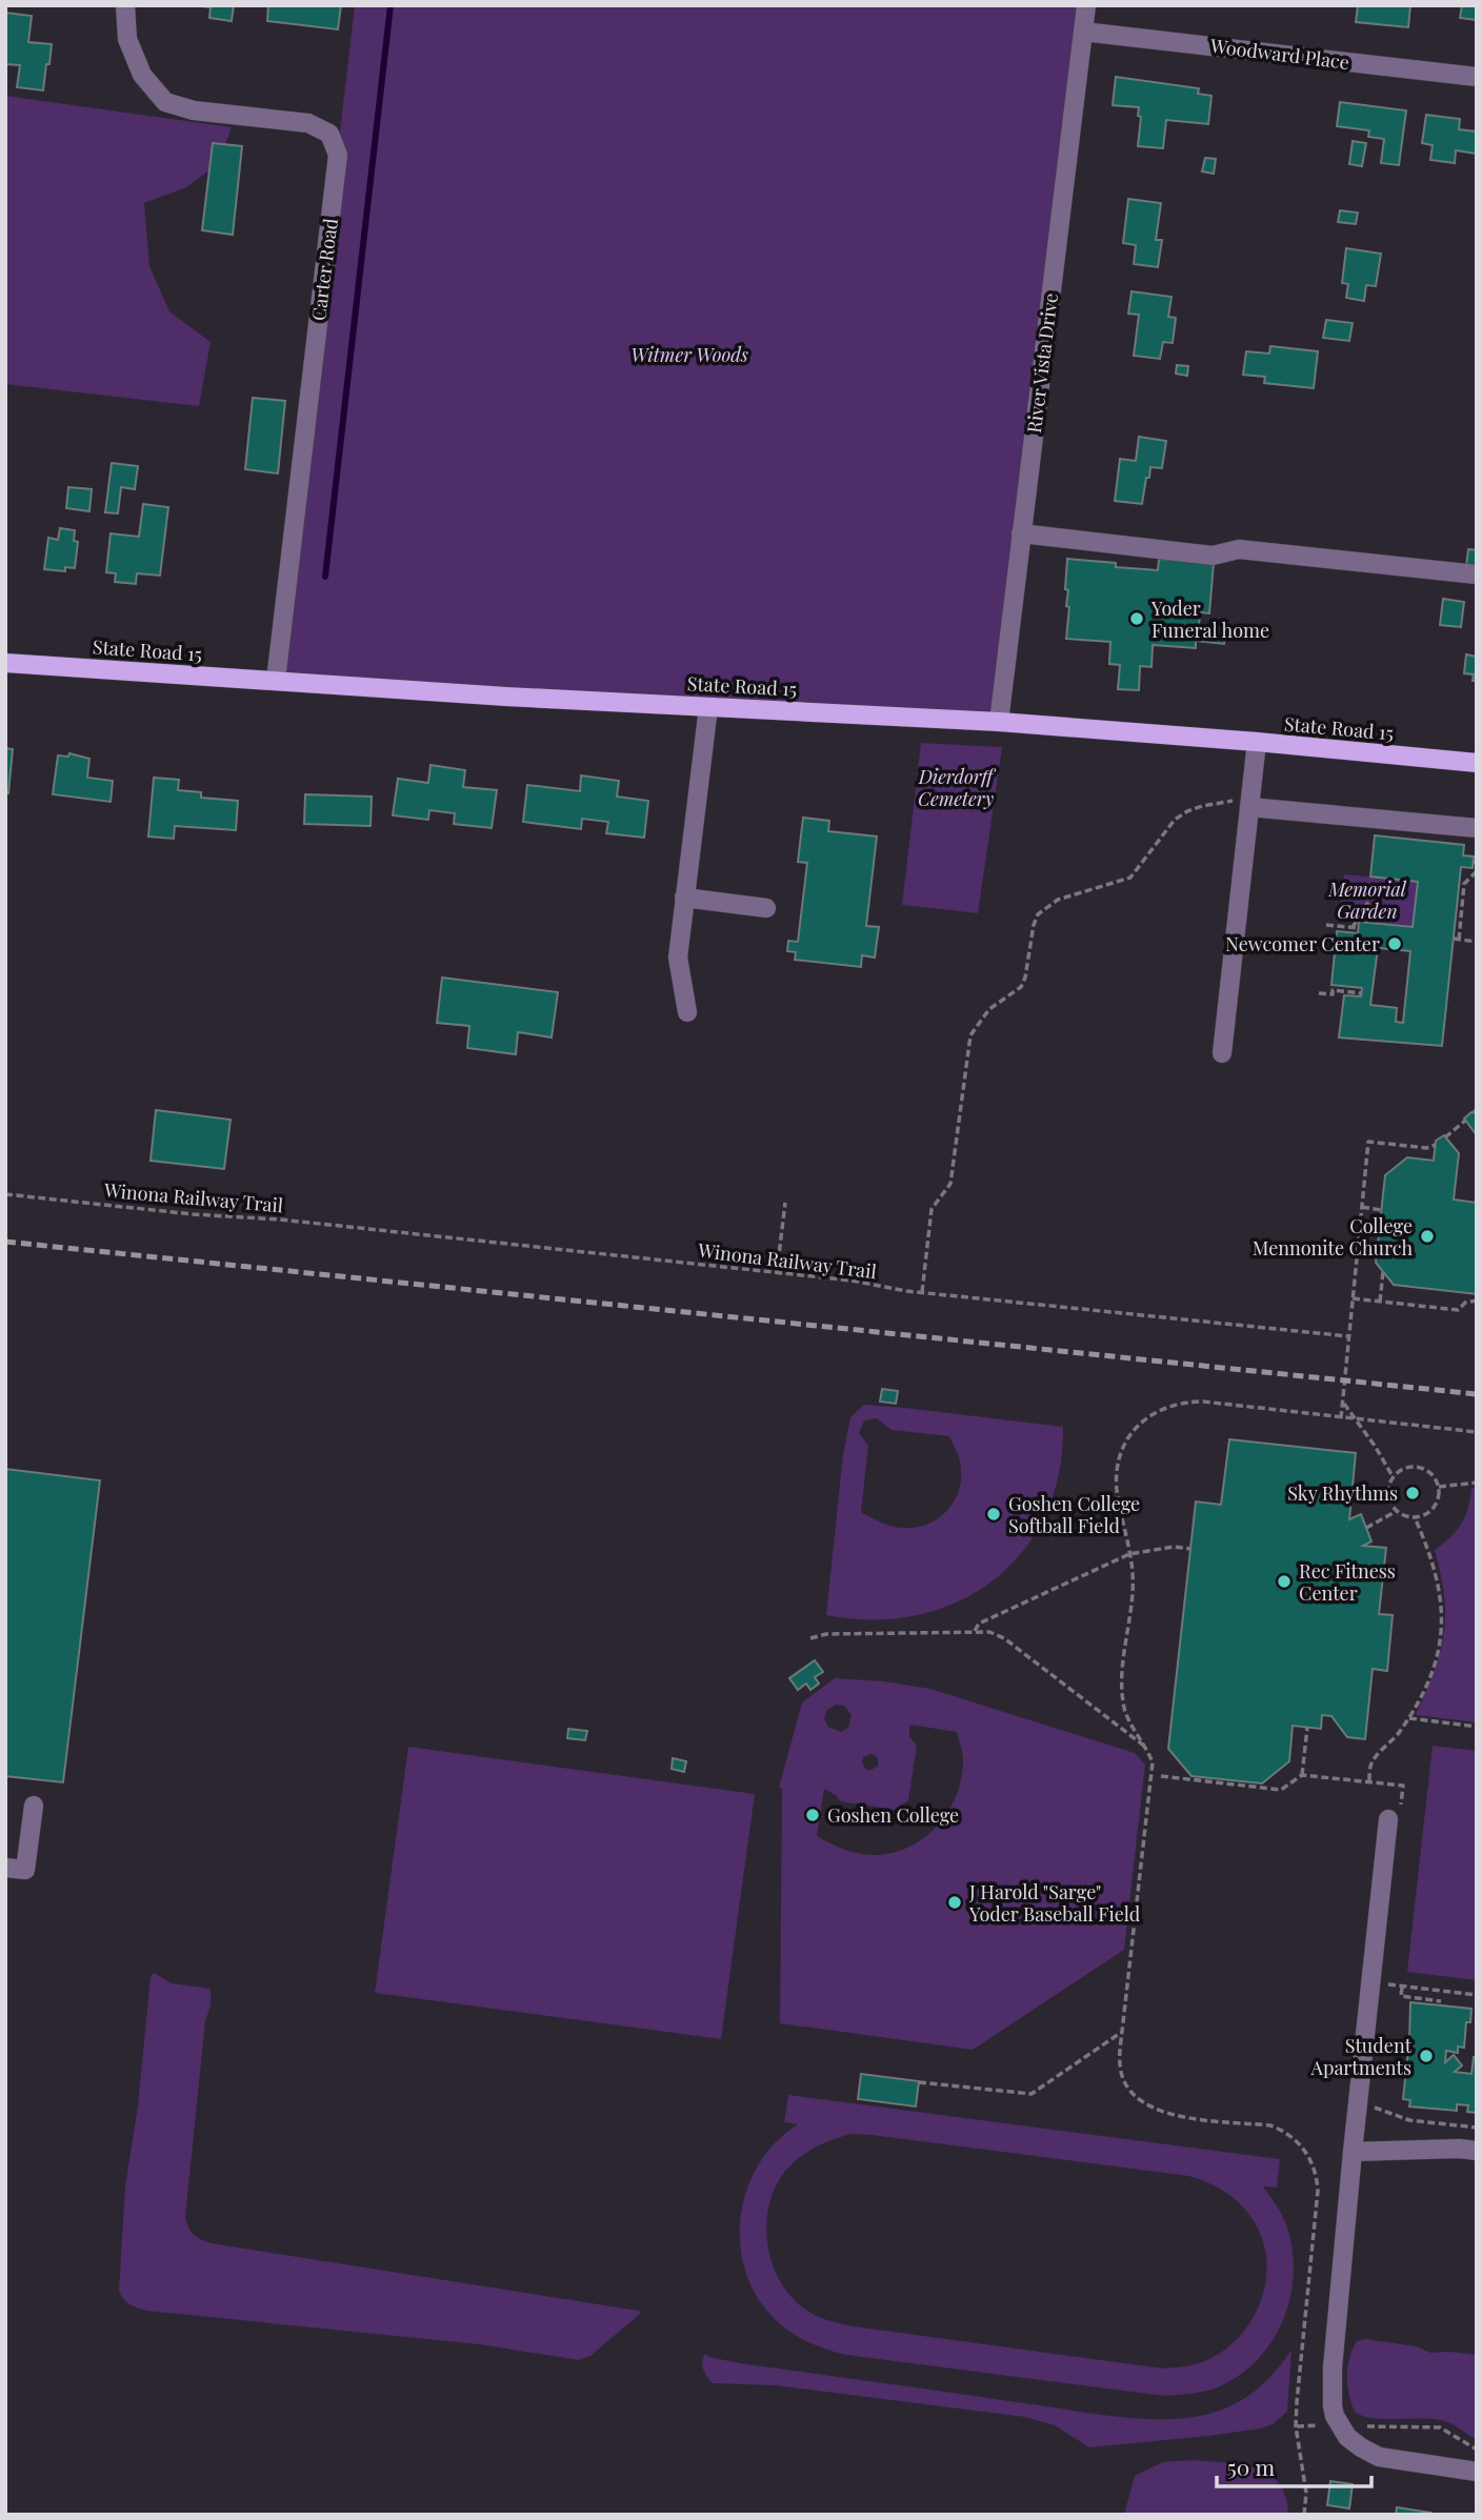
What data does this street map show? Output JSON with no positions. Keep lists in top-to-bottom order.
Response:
{
  "streets": {
    "main road": ["State Road 15"],
    "street": ["Woodward Place", "Carter Road", "River Vista Drive"],
    "path": ["Winona Railway Trail"]
  },
  "crossings": [
    ["Woodward Place", "River Vista Drive"],
    ["Carter Road", "State Road 15"],
    ["River Vista Drive", "State Road 15"]
  ],
  "parks": ["Witmer Woods", "Dierdorff Cemetery", "Memorial Garden"],
  "places": [
    "Yoder Funeral home",
    "Newcomer Center",
    "College Mennonite Church",
    "Sky Rhythms",
    "Goshen College Softball Field",
    "Rec Fitness Center",
    "Goshen College",
    "J Harold \"Sarge\" Yoder Baseball Field",
    "Student Apartments"
  ],
  "scale_bar": "50 m"
}
